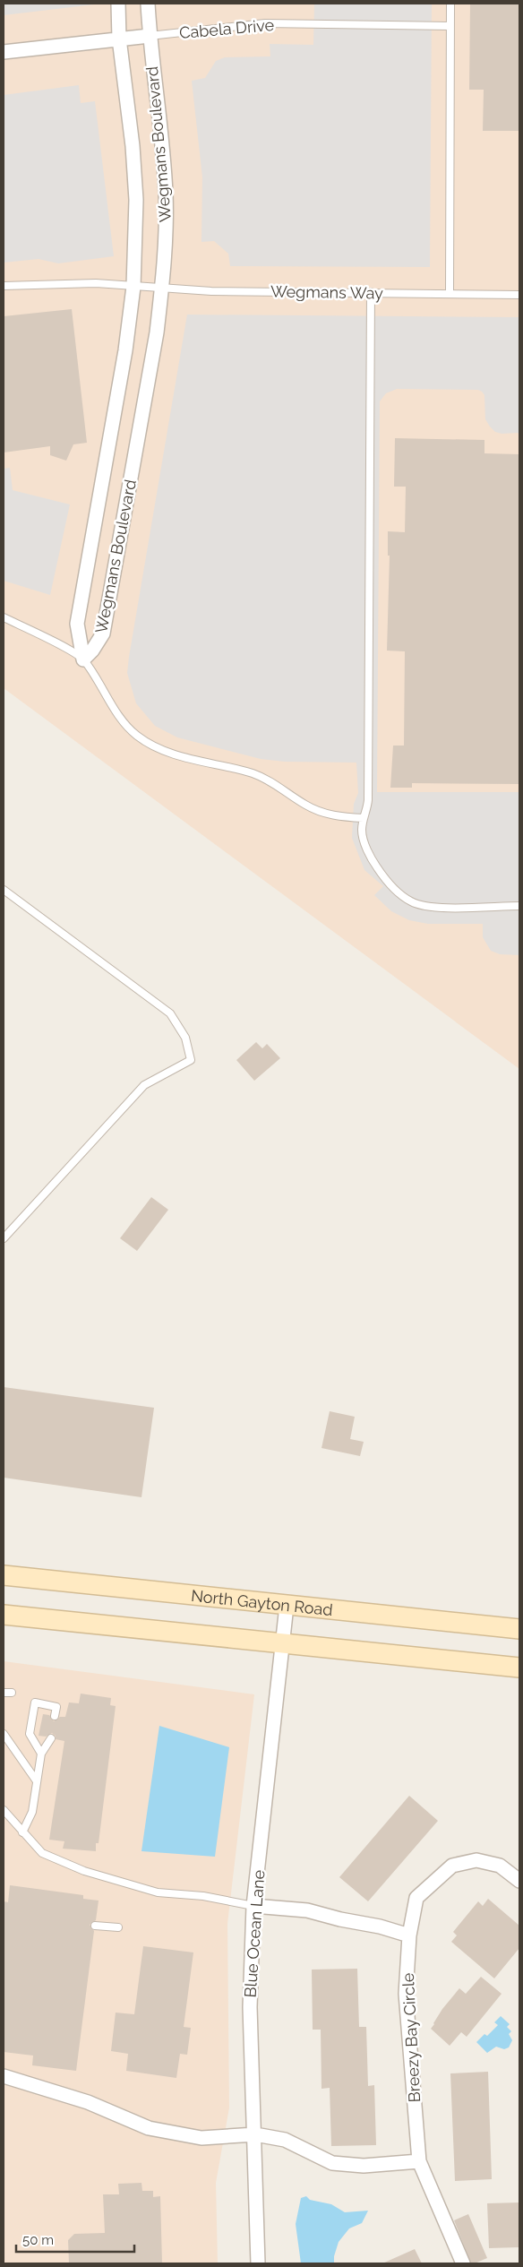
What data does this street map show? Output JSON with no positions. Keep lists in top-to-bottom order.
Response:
{
  "streets": {
    "main road": ["North Gayton Road"],
    "street": [
      "Cabela Drive",
      "Wegmans Boulevard",
      "Blue Ocean Lane",
      "Breezy Bay Circle"
    ],
    "lane": ["Wegmans Way"]
  },
  "crossings": [
    ["Cabela Drive", "Wegmans Boulevard"],
    ["Wegmans Boulevard", "Wegmans Way"],
    ["North Gayton Road", "Blue Ocean Lane"]
  ],
  "scale_bar": "50 m"
}
